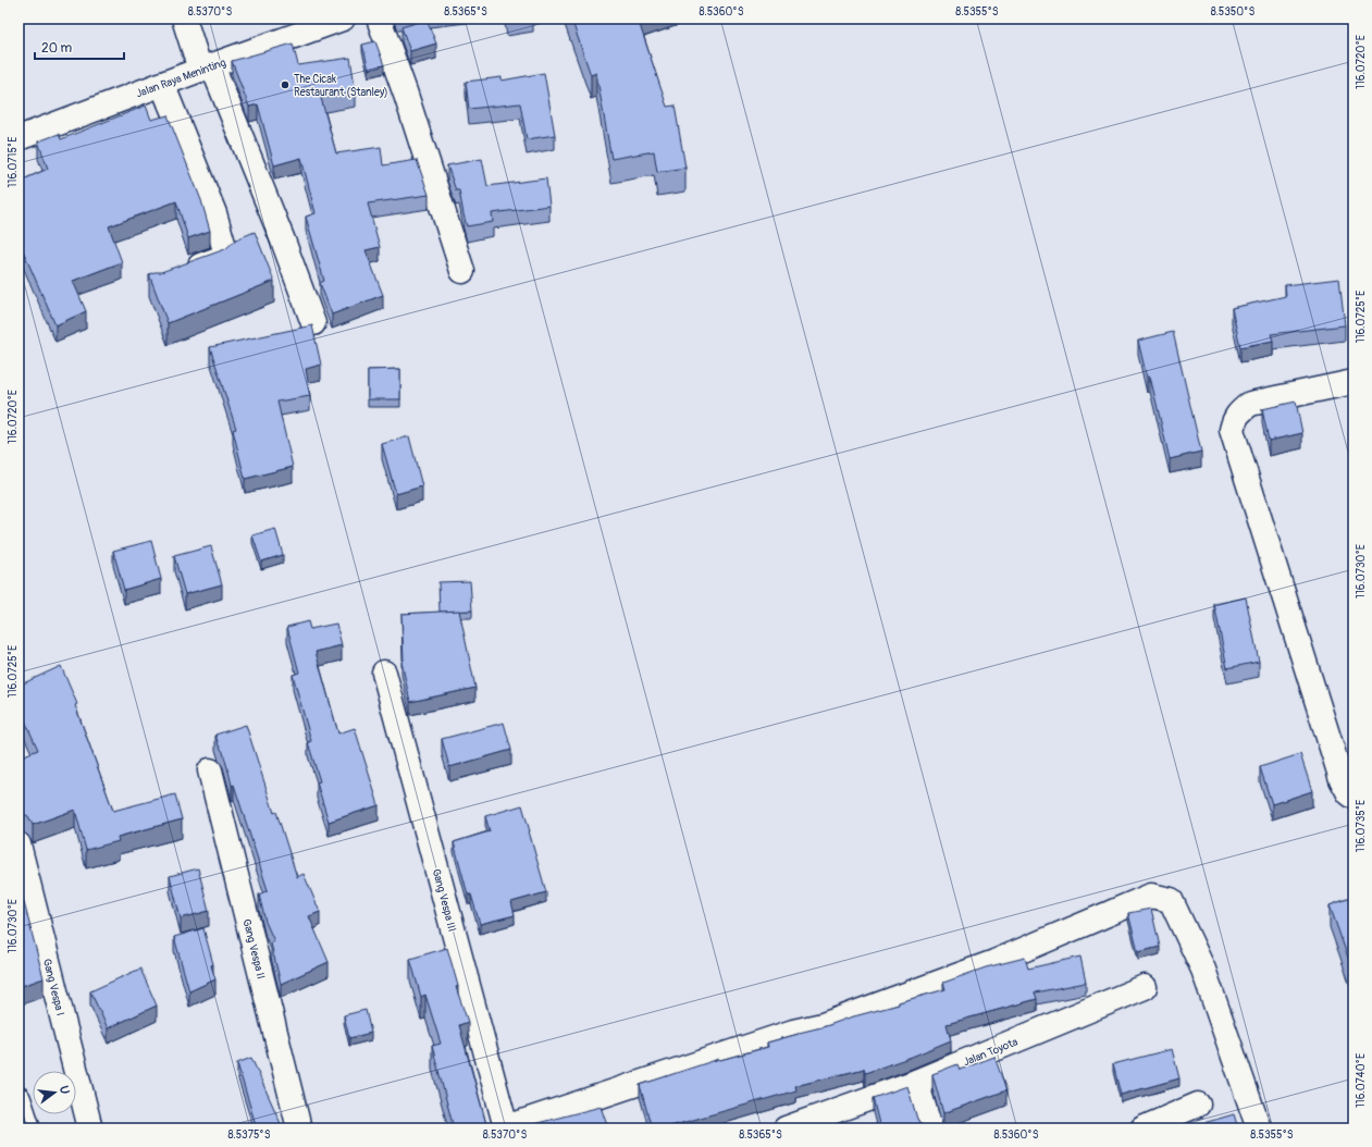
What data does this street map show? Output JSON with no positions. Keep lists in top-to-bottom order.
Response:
{
  "streets": {
    "main road": [
      "Jalan Raya Meninting",
      "Gang Vespa III",
      "Gang Vespa II",
      "Gang Vespa I",
      "Jalan Toyota"
    ]
  },
  "places": ["The Cicak Restaurant (Stanley)"],
  "scale_bar": "20 m",
  "north": "right",
  "coordinates": [
    "8.5370°S",
    "8.5365°S",
    "8.5360°S",
    "8.5355°S",
    "8.5350°S",
    "116.0720°E",
    "116.0715°E",
    "116.0725°E",
    "116.0730°E",
    "116.0735°E",
    "116.0740°E",
    "8.5375°S"
  ]
}
